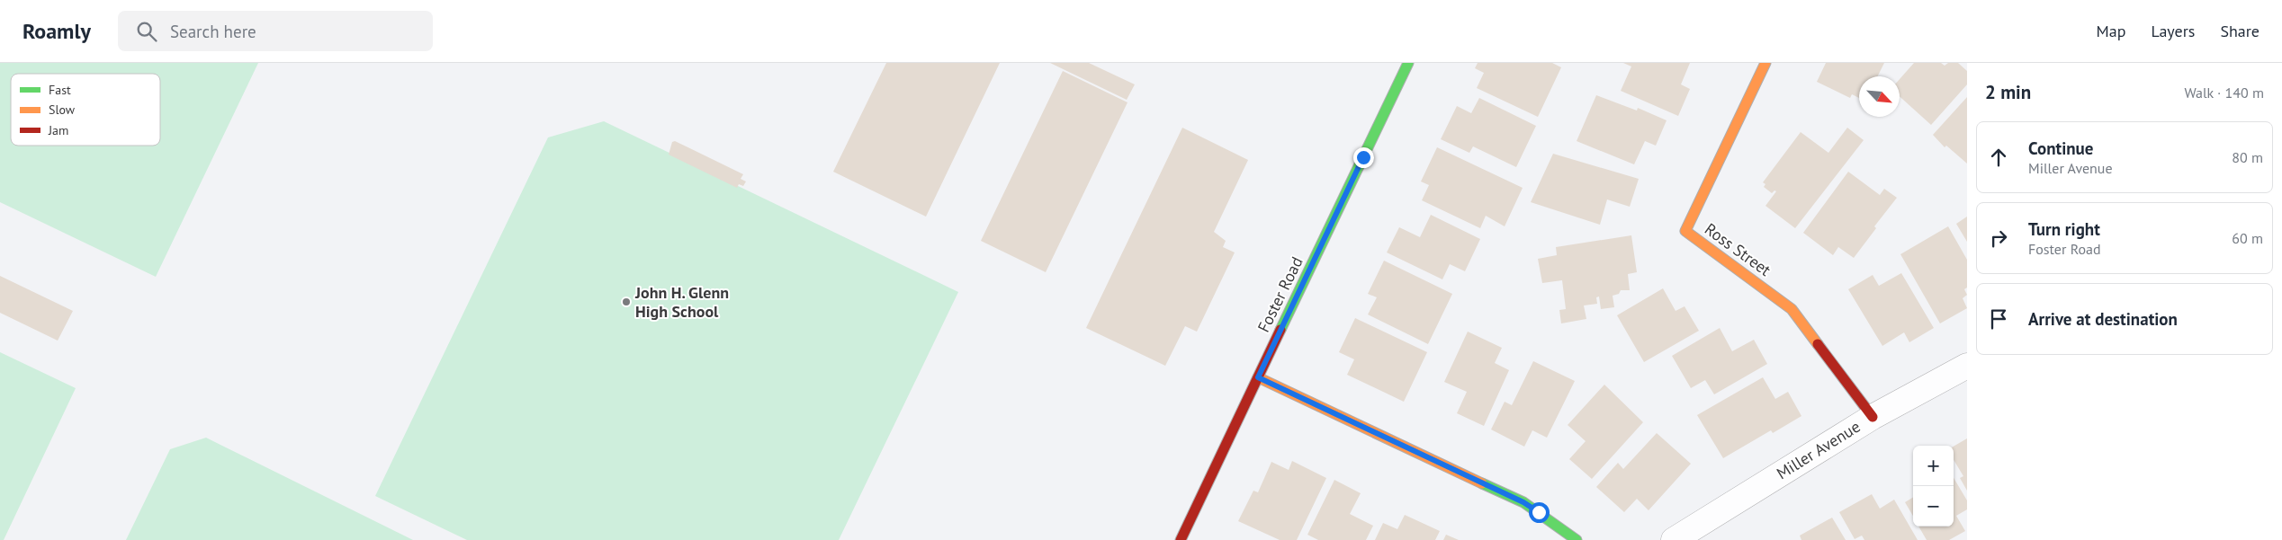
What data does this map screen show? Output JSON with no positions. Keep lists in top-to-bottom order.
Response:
{
  "streets": {
    "street": ["Ross Street", "Foster Road", "Miller Avenue"]
  },
  "crossings": [
    ["Ross Street", "Miller Avenue"]
  ],
  "places": ["John H. Glenn High School"],
  "legend": ["Fast", "Slow", "Jam"],
  "north": "bottom right",
  "page": {
    "header": "Roamly",
    "search": "Search here",
    "nav": ["Map", "Layers", "Share"],
    "heading": ["2 min", "Walk · 140 m"],
    "list": [
      ["Continue", "Miller Avenue", "80 m"],
      ["Turn right", "Foster Road", "60 m"],
      "Arrive at destination"
    ],
    "map_buttons": ["+", "−"]
  }
}
